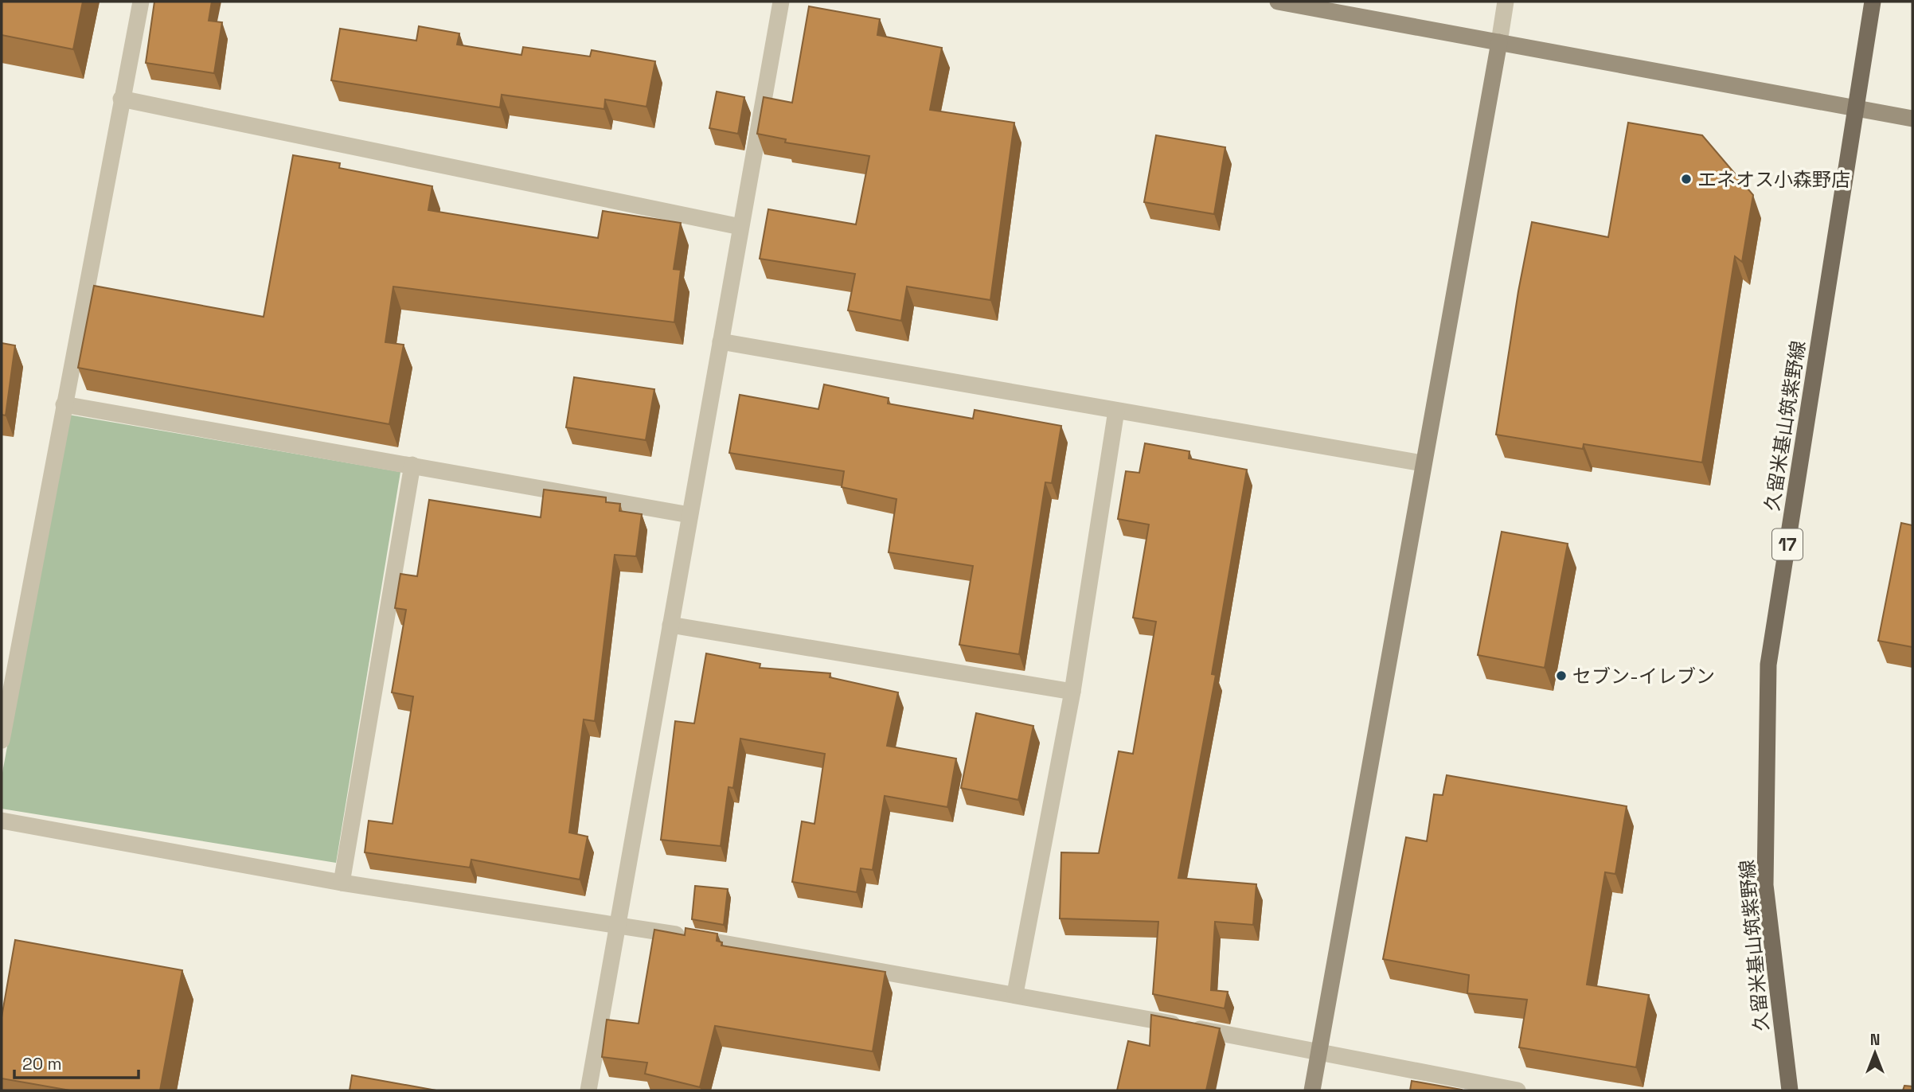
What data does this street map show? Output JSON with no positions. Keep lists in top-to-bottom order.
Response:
{
  "streets": {
    "main road": ["久留米基山筑紫野線", "17"]
  },
  "places": ["エネオス小森野店", "セブン-イレブン"],
  "scale_bar": "20 m",
  "north": "top"
}
